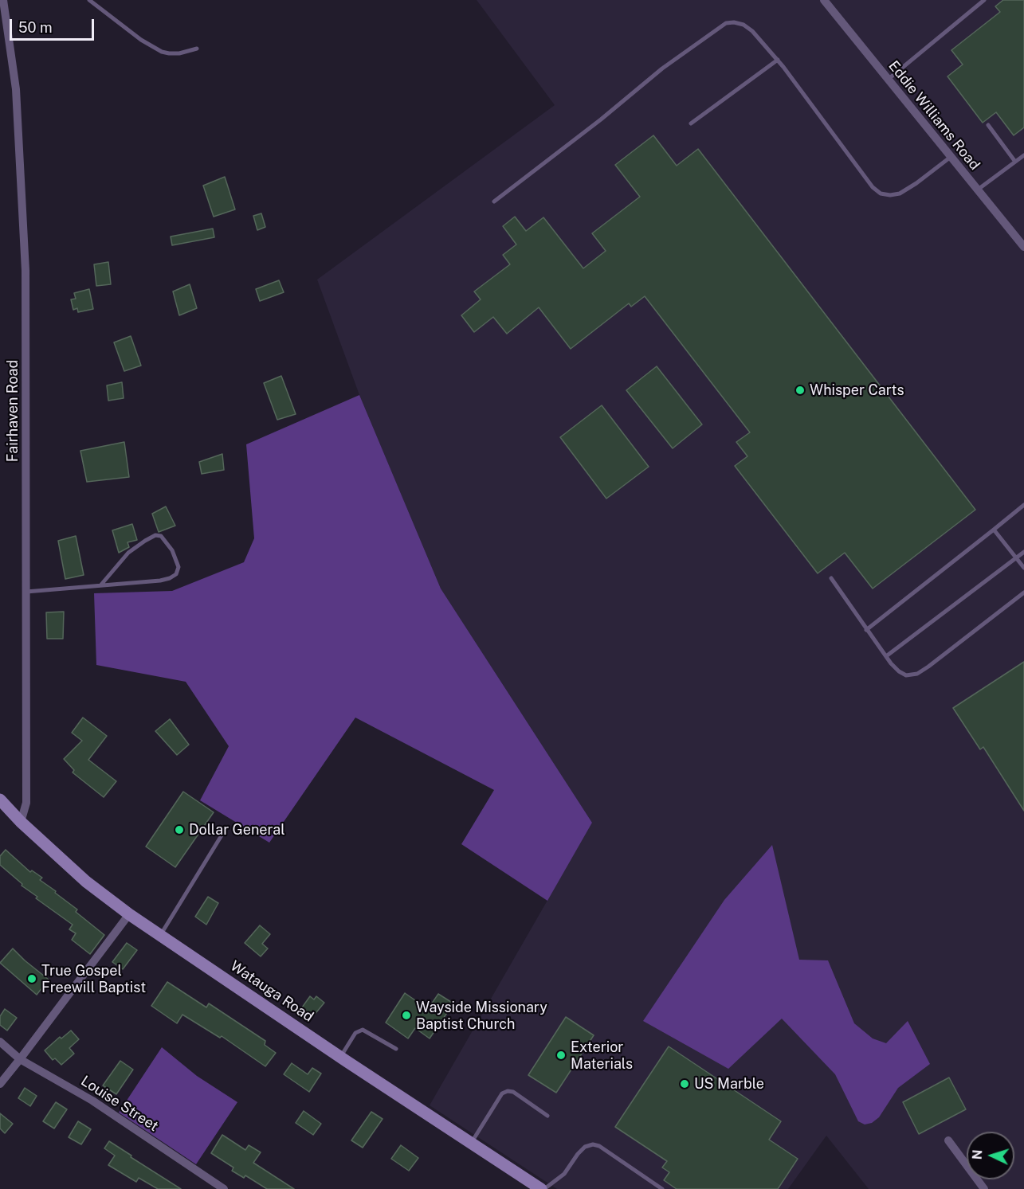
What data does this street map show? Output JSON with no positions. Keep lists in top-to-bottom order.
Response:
{
  "streets": {
    "main road": ["Watauga Road"],
    "street": ["Eddie Williams Road", "Fairhaven Road", "Louise Street"]
  },
  "crossings": [
    ["Fairhaven Road", "Watauga Road"]
  ],
  "places": [
    "Whisper Carts",
    "Dollar General",
    "True Gospel Freewill Baptist",
    "Wayside Missionary Baptist Church",
    "Exterior Materials",
    "US Marble"
  ],
  "scale_bar": "50 m",
  "north": "left"
}
